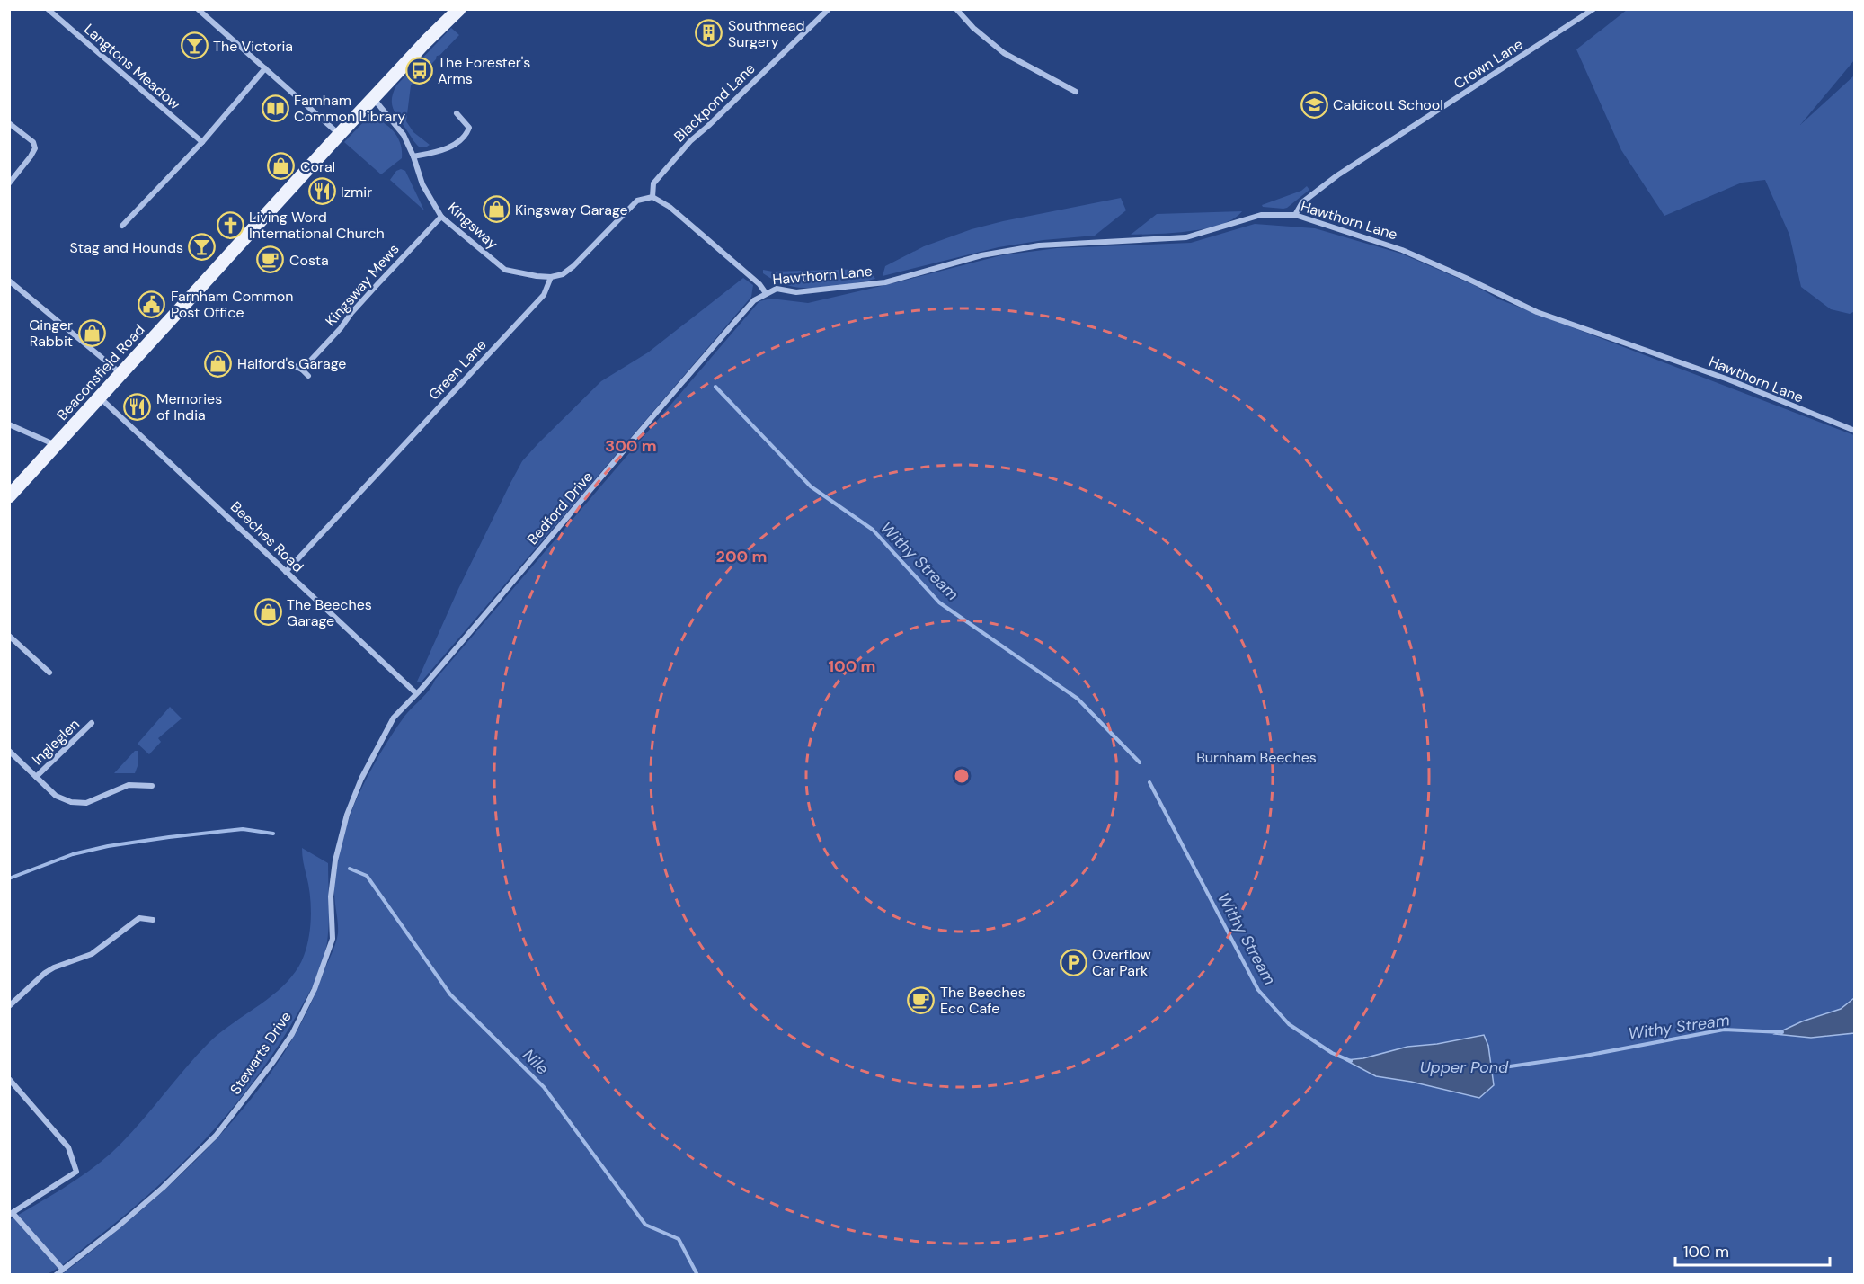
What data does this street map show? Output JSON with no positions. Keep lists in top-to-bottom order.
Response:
{
  "streets": {
    "main road": ["Beaconsfield Road"],
    "street": [
      "Crown Lane",
      "Langtons Meadow",
      "Blackpond Lane",
      "Hawthorn Lane",
      "Kingsway",
      "Kingsway Mews",
      "Green Lane",
      "Bedford Drive",
      "Beeches Road",
      "Ingleglen",
      "Stewarts Drive"
    ]
  },
  "crossings": [
    ["Crown Lane", "Hawthorn Lane"],
    ["Blackpond Lane", "Hawthorn Lane"],
    ["Hawthorn Lane", "Bedford Drive"],
    ["Kingsway", "Kingsway Mews"],
    ["Kingsway", "Green Lane"],
    ["Kingsway", "Beaconsfield Road"],
    ["Green Lane", "Beeches Road"],
    ["Beaconsfield Road", "Beeches Road"],
    ["Bedford Drive", "Beeches Road"],
    ["Bedford Drive", "Stewarts Drive"],
    ["Beeches Road", "Stewarts Drive"]
  ],
  "water": ["Withy Stream", "Nile", "Upper Pond"],
  "parks": ["Burnham Beeches"],
  "places": {
    "building": ["Southmead Surgery"],
    "bar": ["The Victoria", "Stag and Hounds"],
    "bus stop": ["The Forester's Arms"],
    "school or university": ["Caldicott School"],
    "library": ["Farnham Common Library"],
    "shop": [
      "Coral",
      "Kingsway Garage",
      "Ginger Rabbit",
      "Halford's Garage",
      "The Beeches Garage"
    ],
    "restaurant": ["Izmir", "Memories of India"],
    "church": ["Living Word International Church"],
    "cafe": ["Costa", "The Beeches Eco Cafe"],
    "public building": ["Farnham Common Post Office"],
    "parking": ["Overflow Car Park"]
  },
  "scale_bar": "100 m",
  "rings": ["300 m", "200 m", "100 m"]
}
